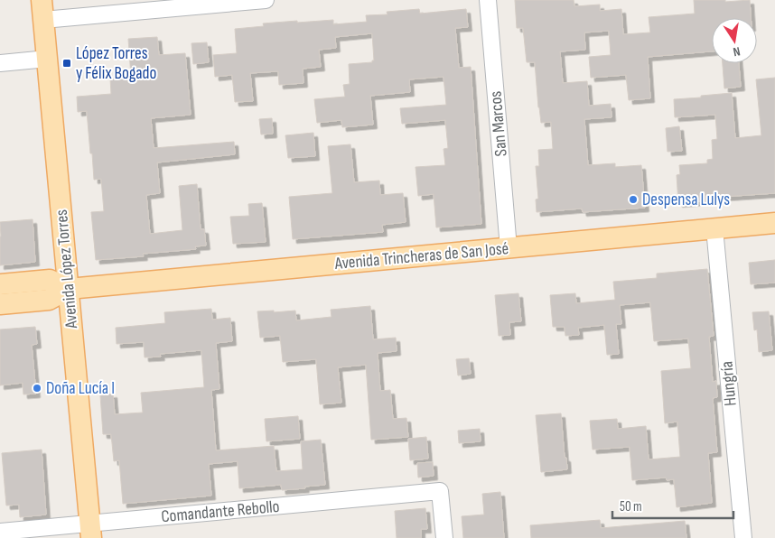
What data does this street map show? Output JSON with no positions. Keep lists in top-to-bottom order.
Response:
{
  "streets": {
    "main road": ["Avenida Trincheras de San José", "Avenida López Torres"],
    "street": ["San Marcos", "Hungría", "Comandante Rebollo"]
  },
  "crossings": [
    ["San Marcos", "Avenida Trincheras de San José"],
    ["Avenida Trincheras de San José", "Avenida López Torres"],
    ["Avenida Trincheras de San José", "Hungría"],
    ["Avenida López Torres", "Comandante Rebollo"]
  ],
  "places": {
    "transit": ["López Torres y Félix Bogado"],
    "other": ["Despensa Lulys", "Doña Lucía I"]
  },
  "scale_bar": "50 m",
  "north": "bottom"
}
